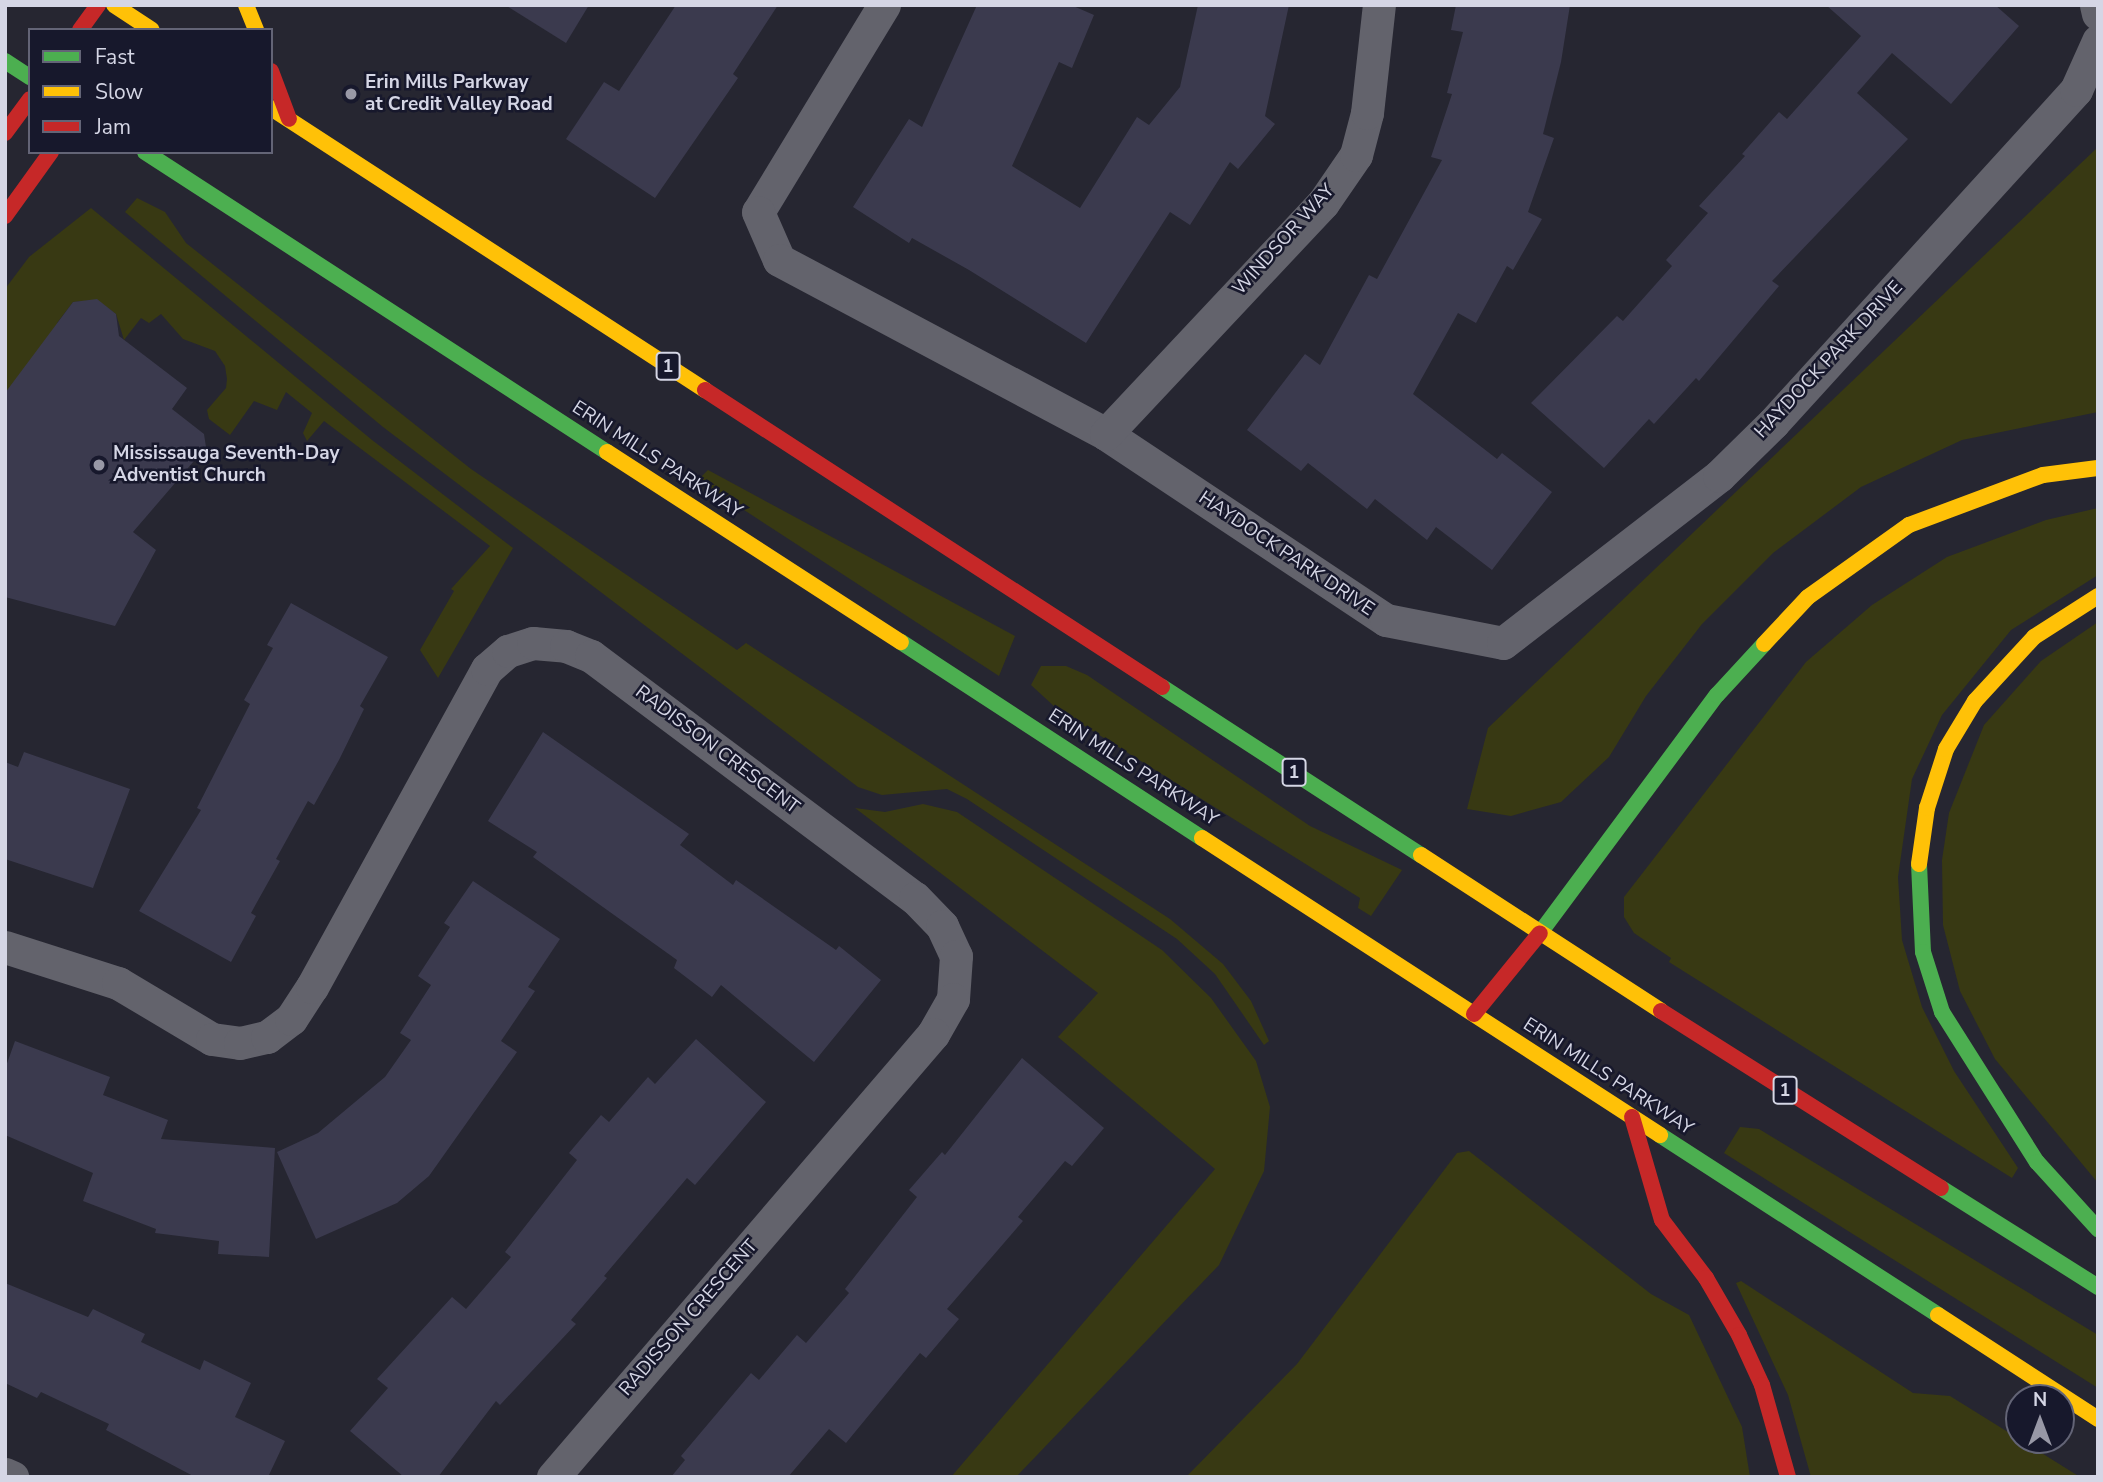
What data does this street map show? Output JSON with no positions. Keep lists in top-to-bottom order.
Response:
{
  "streets": {
    "main road": ["1", "ERIN MILLS PARKWAY"],
    "street": ["WINDSOR WAY", "HAYDOCK PARK DRIVE", "RADISSON CRESCENT"]
  },
  "crossings": [
    ["WINDSOR WAY", "HAYDOCK PARK DRIVE"]
  ],
  "places": ["Erin Mills Parkway at Credit Valley Road", "Mississauga Seventh-Day Adventist Church"],
  "legend": ["Fast", "Slow", "Jam"],
  "north": "top"
}
